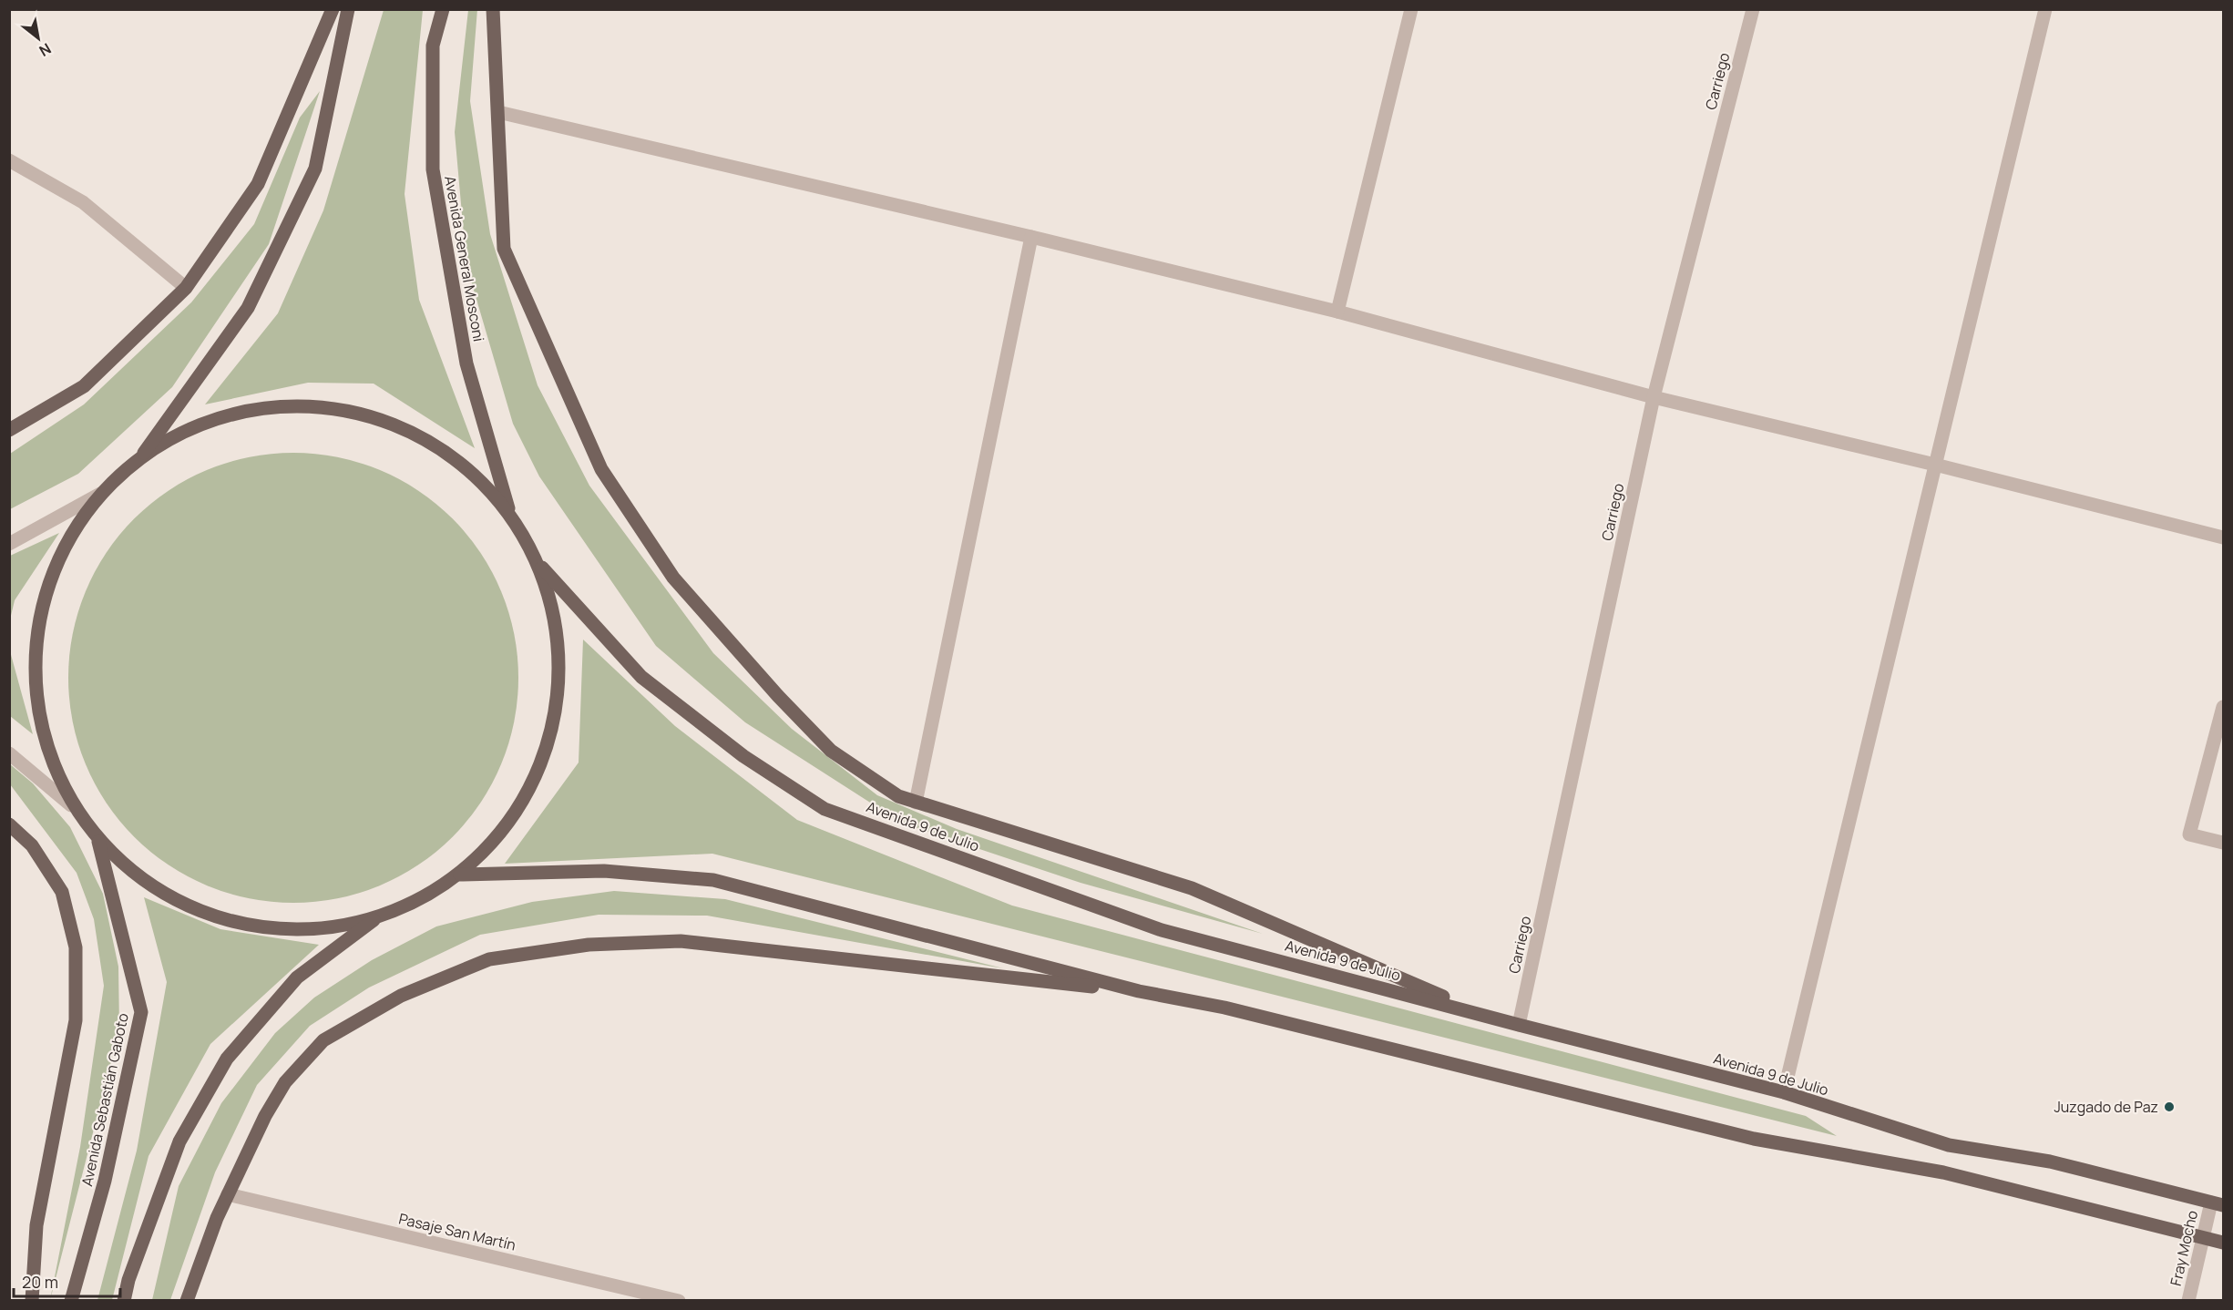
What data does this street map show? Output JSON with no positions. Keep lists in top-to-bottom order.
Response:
{
  "streets": {
    "main road": ["Avenida General Mosconi", "Avenida 9 de Julio", "Avenida Sebastián Gaboto"],
    "street": ["Carriego", "Pasaje San Martín", "Fray Mocho"]
  },
  "crossings": [
    ["Carriego", "Avenida 9 de Julio"],
    ["Avenida 9 de Julio", "Fray Mocho"]
  ],
  "places": ["Juzgado de Paz"],
  "scale_bar": "20 m",
  "north": "bottom right"
}
